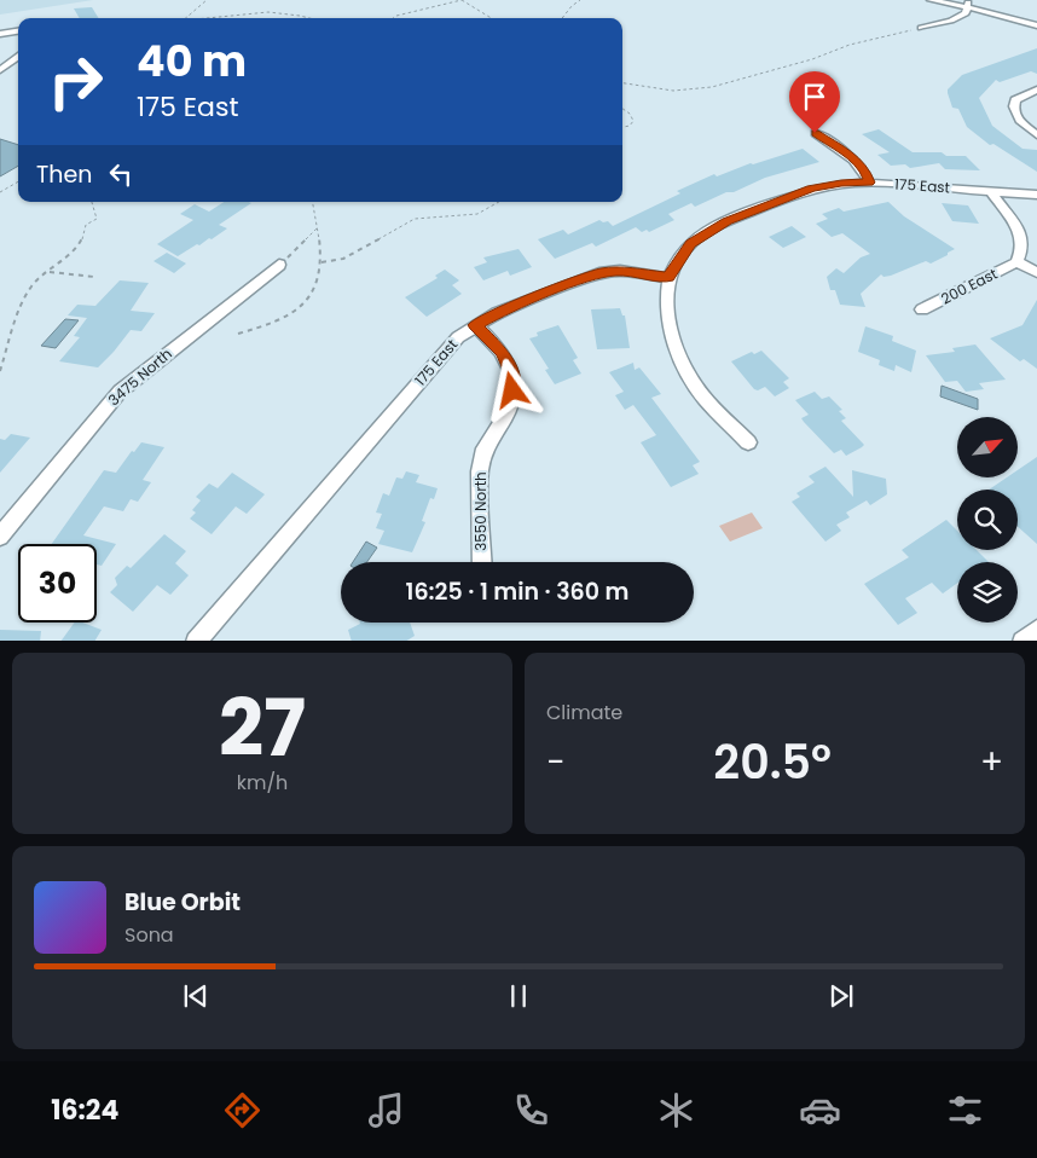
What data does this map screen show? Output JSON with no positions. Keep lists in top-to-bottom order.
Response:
{
  "streets": {
    "street": [
      "175 East",
      "200 East",
      "3475 North",
      "3550 North"
    ]
  },
  "crossings": [
    ["175 East", "3550 North"]
  ],
  "north": "top right",
  "page": {
    "turn": ["40 m", "175 East"],
    "then": "Then",
    "limit": "30",
    "trip": "16:25 · 1 min · 360 m",
    "tile": [
      ["27", "km/h"],
      "Climate"
    ],
    "heat": ["−", "20.5°", "+"],
    "song": ["Blue Orbit", "Sona"],
    "tabs": "16:24"
  }
}
